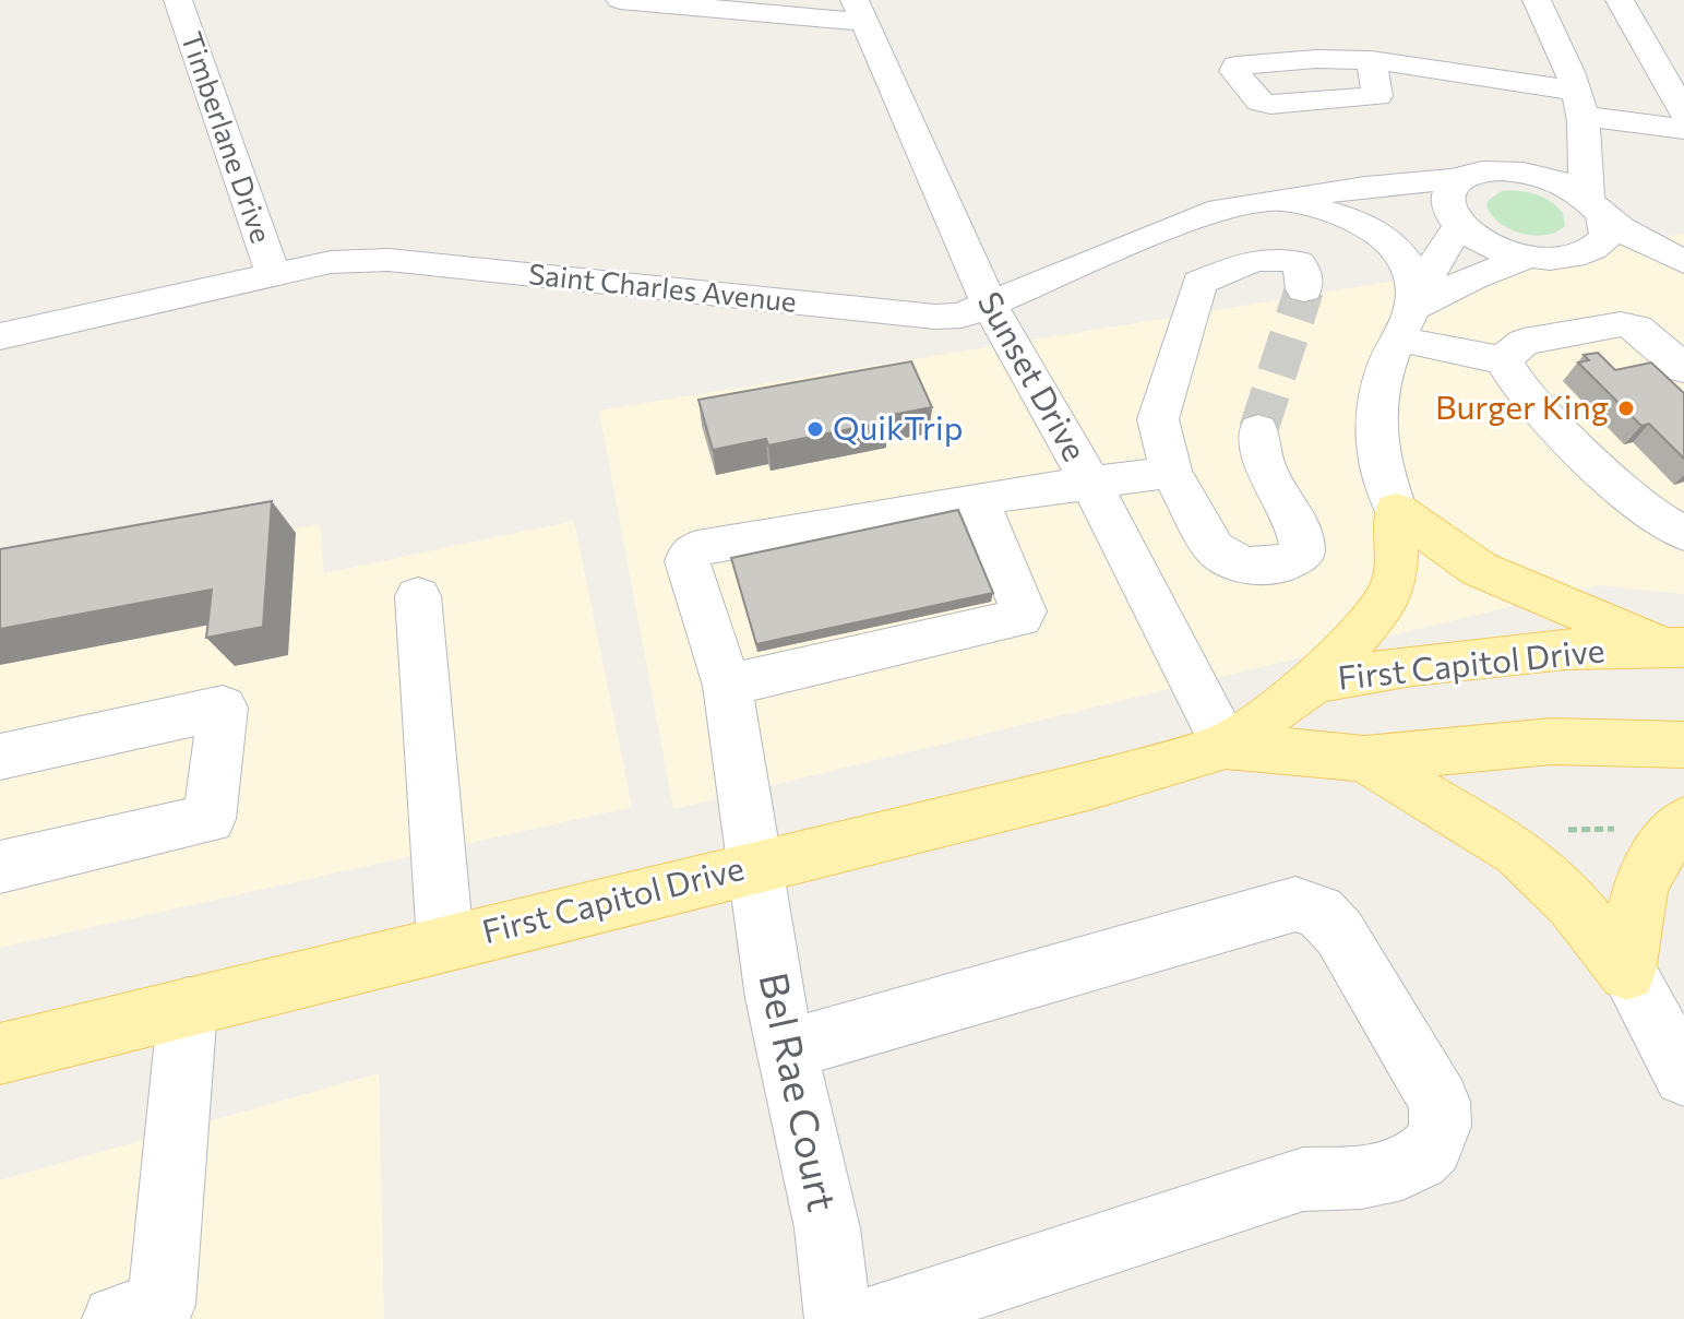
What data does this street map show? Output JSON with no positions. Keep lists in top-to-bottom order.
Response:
{
  "streets": {
    "main road": ["First Capitol Drive"],
    "street": [
      "Timberlane Drive",
      "Saint Charles Avenue",
      "Sunset Drive",
      "Bel Rae Court"
    ]
  },
  "crossings": [
    ["Timberlane Drive", "Saint Charles Avenue"],
    ["Saint Charles Avenue", "Sunset Drive"],
    ["Sunset Drive", "First Capitol Drive"],
    ["First Capitol Drive", "Bel Rae Court"]
  ],
  "places": ["Burger King", "QuikTrip"]
}
